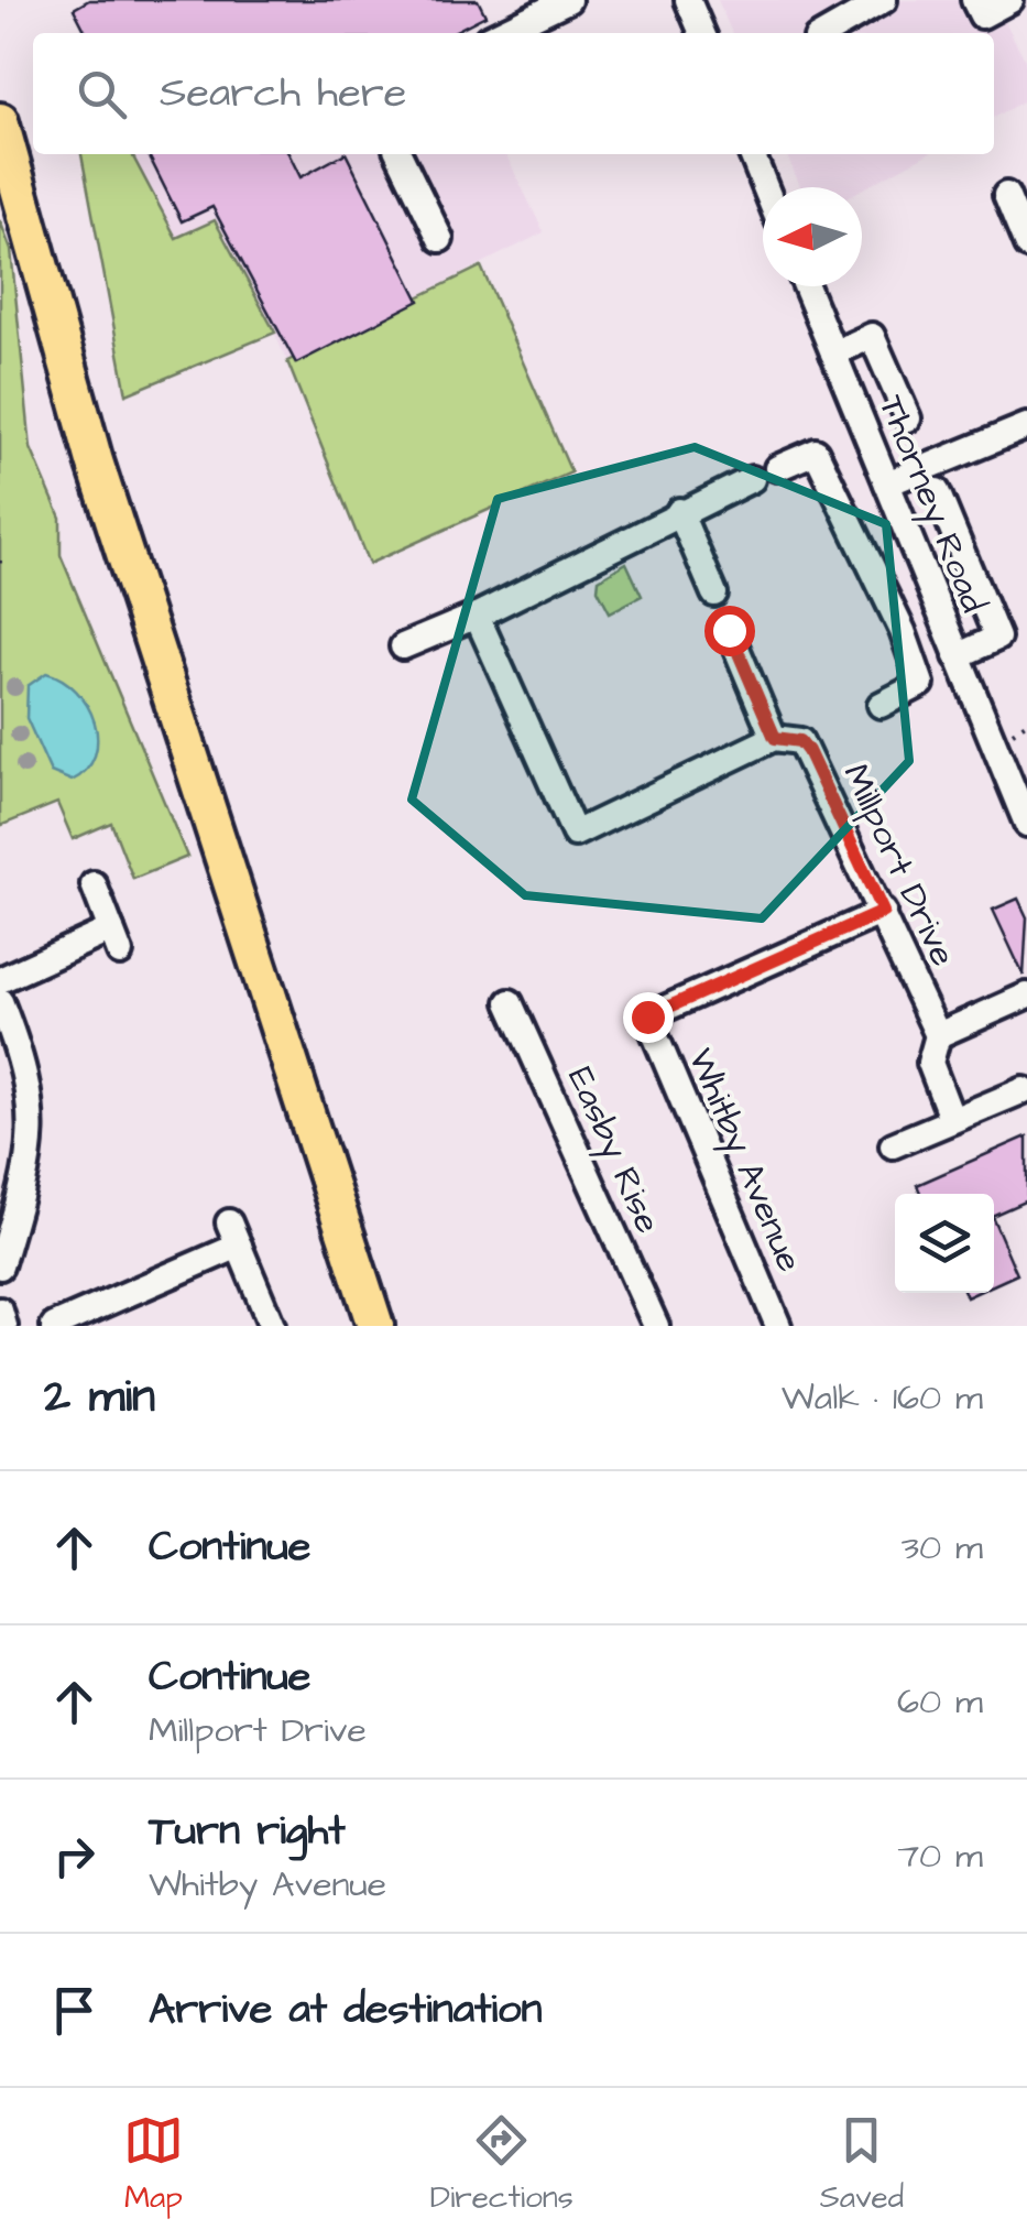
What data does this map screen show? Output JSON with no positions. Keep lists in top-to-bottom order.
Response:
{
  "streets": {
    "street": [
      "Thorney Road",
      "Millport Drive",
      "Easby Rise",
      "Whitby Avenue"
    ]
  },
  "crossings": [
    ["Millport Drive", "Whitby Avenue"]
  ],
  "north": "left",
  "page": {
    "search": "Search here",
    "heading": ["2 min", "Walk · 160 m"],
    "list": [
      ["Continue", "30 m"],
      ["Continue", "Millport Drive", "60 m"],
      ["Turn right", "Whitby Avenue", "70 m"],
      "Arrive at destination"
    ],
    "nav": ["Map", "Directions", "Saved"]
  }
}
